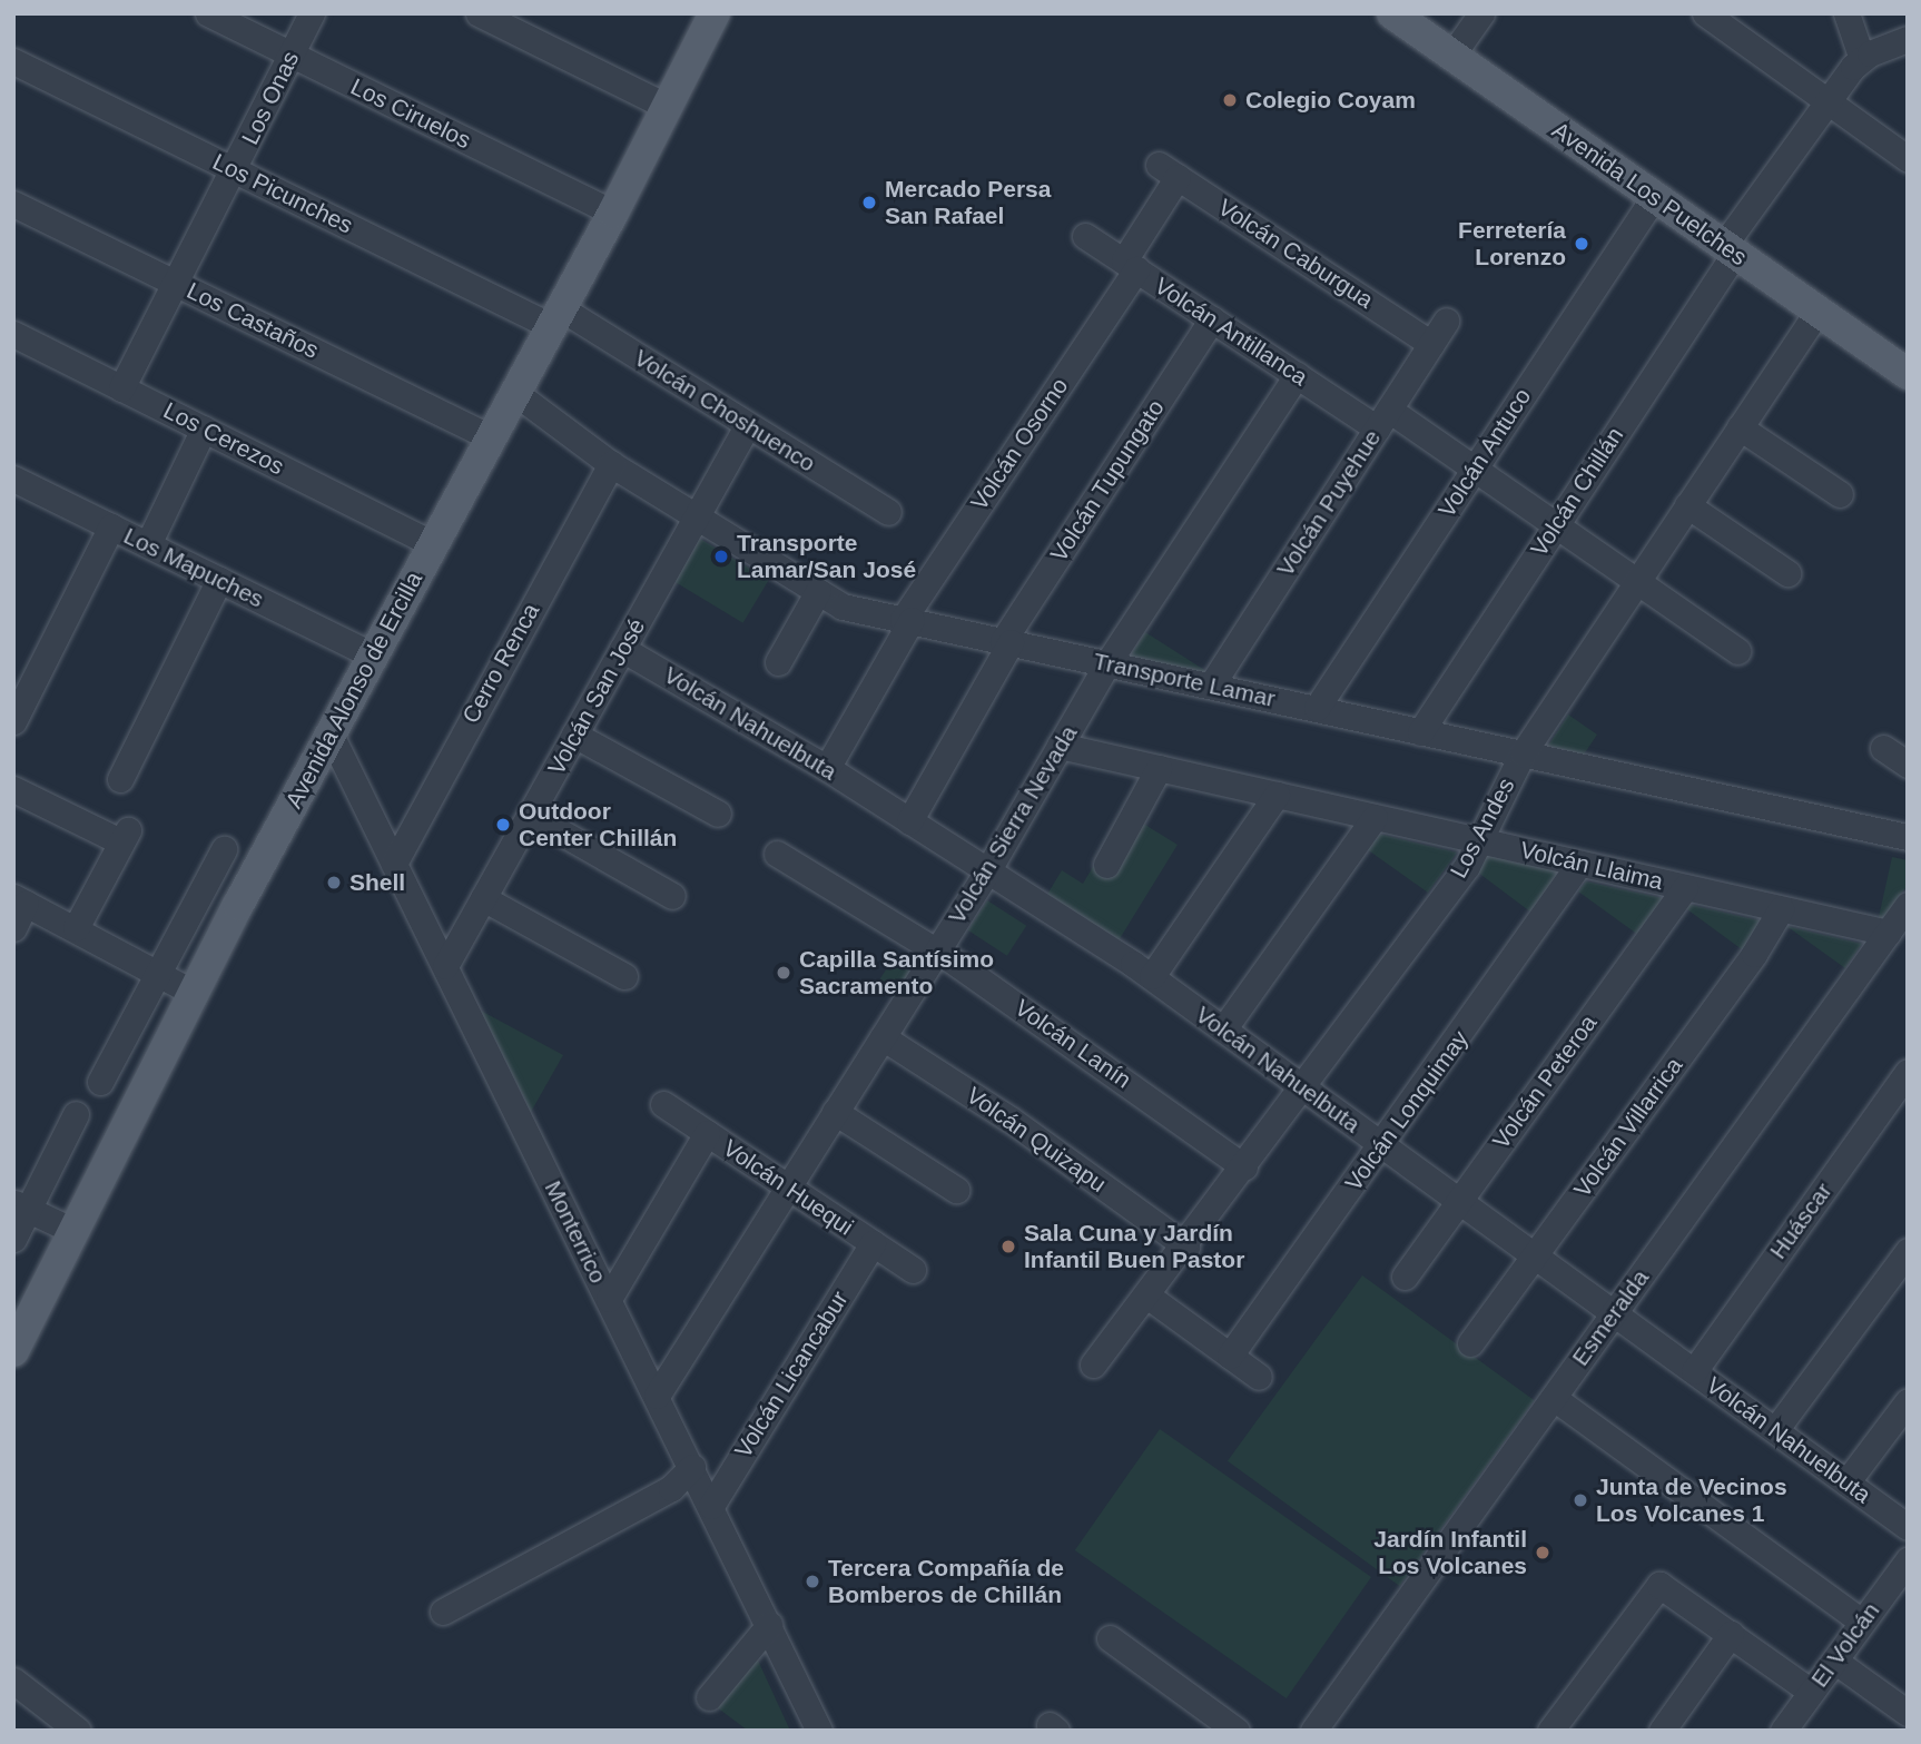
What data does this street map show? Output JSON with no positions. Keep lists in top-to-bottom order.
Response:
{
  "streets": {
    "main road": ["Avenida Los Puelches", "Avenida Alonso de Ercilla"],
    "street": [
      "Los Onas",
      "Los Ciruelos",
      "Los Picunches",
      "Volcán Caburgua",
      "Los Castaños",
      "Volcán Antillanca",
      "Volcán Choshuenco",
      "Los Cerezos",
      "Volcán Osorno",
      "Volcán Antuco",
      "Volcán Tupungato",
      "Volcán Chillán",
      "Volcán Puyehue",
      "Los Mapuches",
      "Cerro Renca",
      "Transporte Lamar",
      "Volcán San José",
      "Volcán Nahuelbuta",
      "Volcán Sierra Nevada",
      "Los Andes",
      "Volcán Llaima",
      "Volcán Lanín",
      "Volcán Peteroa",
      "Volcán Lonquimay",
      "Volcán Villarrica",
      "Volcán Quizapu",
      "Volcán Huequi",
      "Huáscar",
      "Monterrico",
      "Esmeralda",
      "Volcán Licancabur",
      "El Volcán"
    ]
  },
  "crossings": [
    ["Los Onas", "Los Ciruelos"],
    ["Los Onas", "Los Picunches"],
    ["Los Onas", "Los Castaños"],
    ["Los Onas", "Los Cerezos"],
    ["Los Ciruelos", "Avenida Alonso de Ercilla"],
    ["Los Picunches", "Volcán Choshuenco"],
    ["Los Picunches", "Avenida Alonso de Ercilla"],
    ["Avenida Los Puelches", "Volcán Antuco"],
    ["Avenida Los Puelches", "Volcán Chillán"],
    ["Avenida Los Puelches", "Los Andes"],
    ["Volcán Caburgua", "Volcán Osorno"],
    ["Volcán Caburgua", "Volcán Puyehue"],
    ["Los Castaños", "Avenida Alonso de Ercilla"],
    ["Volcán Antillanca", "Volcán Osorno"],
    ["Volcán Antillanca", "Volcán Antuco"],
    ["Volcán Antillanca", "Volcán Tupungato"],
    ["Volcán Antillanca", "Volcán Chillán"],
    ["Volcán Antillanca", "Volcán Puyehue"],
    ["Volcán Antillanca", "Volcán Sierra Nevada"],
    ["Volcán Antillanca", "Los Andes"],
    ["Volcán Choshuenco", "Avenida Alonso de Ercilla"],
    ["Volcán Choshuenco", "Volcán San José"],
    ["Los Cerezos", "Avenida Alonso de Ercilla"],
    ["Volcán Osorno", "Transporte Lamar"],
    ["Volcán Osorno", "Volcán Nahuelbuta"],
    ["Volcán Antuco", "Transporte Lamar"],
    ["Volcán Tupungato", "Transporte Lamar"],
    ["Volcán Tupungato", "Volcán Nahuelbuta"],
    ["Volcán Chillán", "Transporte Lamar"],
    ["Volcán Puyehue", "Transporte Lamar"],
    ["Los Mapuches", "Avenida Alonso de Ercilla"],
    ["Cerro Renca", "Transporte Lamar"],
    ["Cerro Renca", "Monterrico"],
    ["Transporte Lamar", "Avenida Alonso de Ercilla"],
    ["Transporte Lamar", "Volcán San José"],
    ["Transporte Lamar", "Volcán Sierra Nevada"],
    ["Transporte Lamar", "Los Andes"],
    ["Avenida Alonso de Ercilla", "Monterrico"],
    ["Volcán San José", "Volcán Nahuelbuta"],
    ["Volcán San José", "Monterrico"],
    ["Volcán Nahuelbuta", "Volcán Sierra Nevada"],
    ["Volcán Nahuelbuta", "Los Andes"],
    ["Volcán Nahuelbuta", "Volcán Peteroa"],
    ["Volcán Nahuelbuta", "Volcán Lonquimay"],
    ["Volcán Nahuelbuta", "Volcán Villarrica"],
    ["Volcán Nahuelbuta", "Huáscar"],
    ["Volcán Nahuelbuta", "Esmeralda"],
    ["Volcán Sierra Nevada", "Volcán Llaima"],
    ["Volcán Sierra Nevada", "Volcán Lanín"],
    ["Volcán Sierra Nevada", "Volcán Quizapu"],
    ["Volcán Sierra Nevada", "Volcán Huequi"],
    ["Volcán Sierra Nevada", "Monterrico"],
    ["Los Andes", "Volcán Llaima"],
    ["Los Andes", "Volcán Lanín"],
    ["Los Andes", "Volcán Quizapu"],
    ["Volcán Llaima", "Volcán Peteroa"],
    ["Volcán Llaima", "Volcán Lonquimay"],
    ["Volcán Llaima", "Volcán Villarrica"],
    ["Volcán Llaima", "Esmeralda"],
    ["Volcán Huequi", "Volcán Licancabur"],
    ["Monterrico", "Volcán Licancabur"]
  ],
  "places": [
    "Colegio Coyam",
    "Mercado Persa San Rafael",
    "Ferretería Lorenzo",
    "Transporte Lamar/San José",
    "Outdoor Center Chillán",
    "Shell",
    "Capilla Santísimo Sacramento",
    "Sala Cuna y Jardín Infantil Buen Pastor",
    "Junta de Vecinos Los Volcanes 1",
    "Jardín Infantil Los Volcanes",
    "Tercera Compañía de Bomberos de Chillán"
  ]
}
